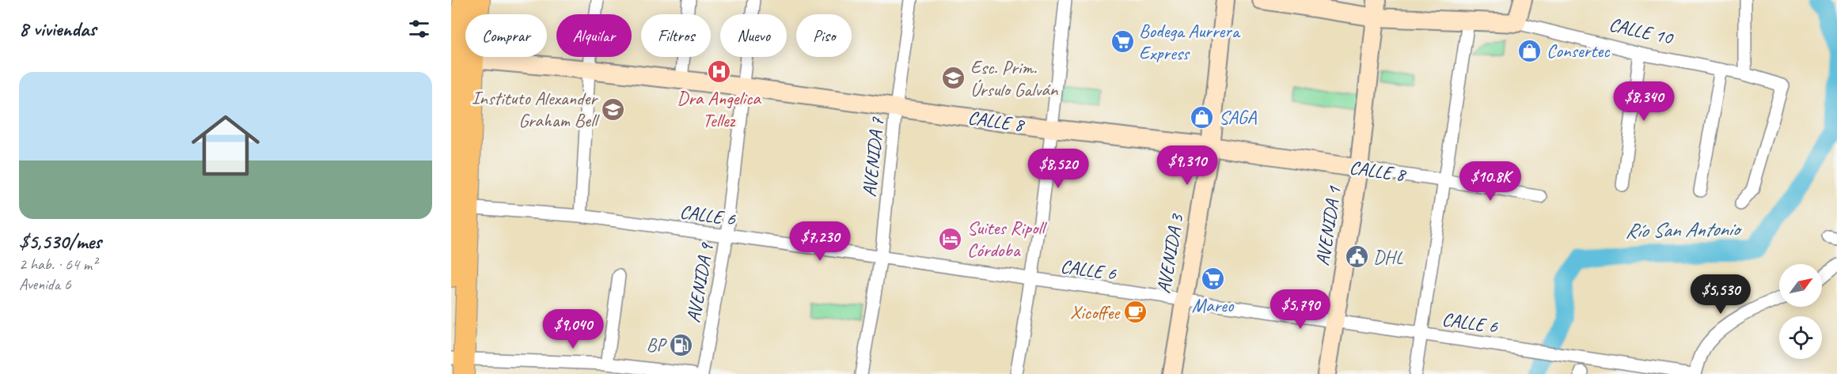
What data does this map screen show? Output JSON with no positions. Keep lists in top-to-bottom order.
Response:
{
  "streets": {
    "main road": [
      "CALLE 10",
      "CALLE 8",
      "AVENIDA 1",
      "AVENIDA 3"
    ],
    "street": ["AVENIDA 7", "CALLE 6", "AVENIDA 9"]
  },
  "crossings": [
    ["CALLE 10", "AVENIDA 1"],
    ["CALLE 8", "AVENIDA 7"],
    ["CALLE 8", "AVENIDA 1"],
    ["CALLE 8", "AVENIDA 3"],
    ["CALLE 8", "AVENIDA 9"],
    ["AVENIDA 7", "CALLE 6"],
    ["CALLE 6", "AVENIDA 1"],
    ["CALLE 6", "AVENIDA 3"],
    ["CALLE 6", "AVENIDA 9"]
  ],
  "water": ["Río San Antonio"],
  "places": {
    "supermarket": ["Bodega Aurrera Express", "Mareo"],
    "shop": ["Consertec", "SAGA"],
    "hospital": ["Dra Angelica Tellez"],
    "school or university": ["Esc. Prim. Úrsulo Galván", "Instituto Alexander Graham Bell"],
    "hotel": ["Suites Ripoll Córdoba"],
    "public building": ["DHL"],
    "cafe": ["Xicoffee"],
    "fuel station": ["BP"]
  },
  "north": "top right",
  "page": {
    "heading": "8 viviendas",
    "chip": [
      "Comprar",
      "Alquilar",
      "Filtros",
      "Nuevo",
      "Piso"
    ],
    "list": [
      {
        "name": "$5,530/mes",
        "note": "2 hab. · 64 m² · Avenida 6"
      }
    ],
    "price": [
      "$8,340",
      "$9,310",
      "$8,520",
      "$10.8K",
      "$7,230",
      "$5,530",
      "$5,790",
      "$9,040"
    ]
  }
}
